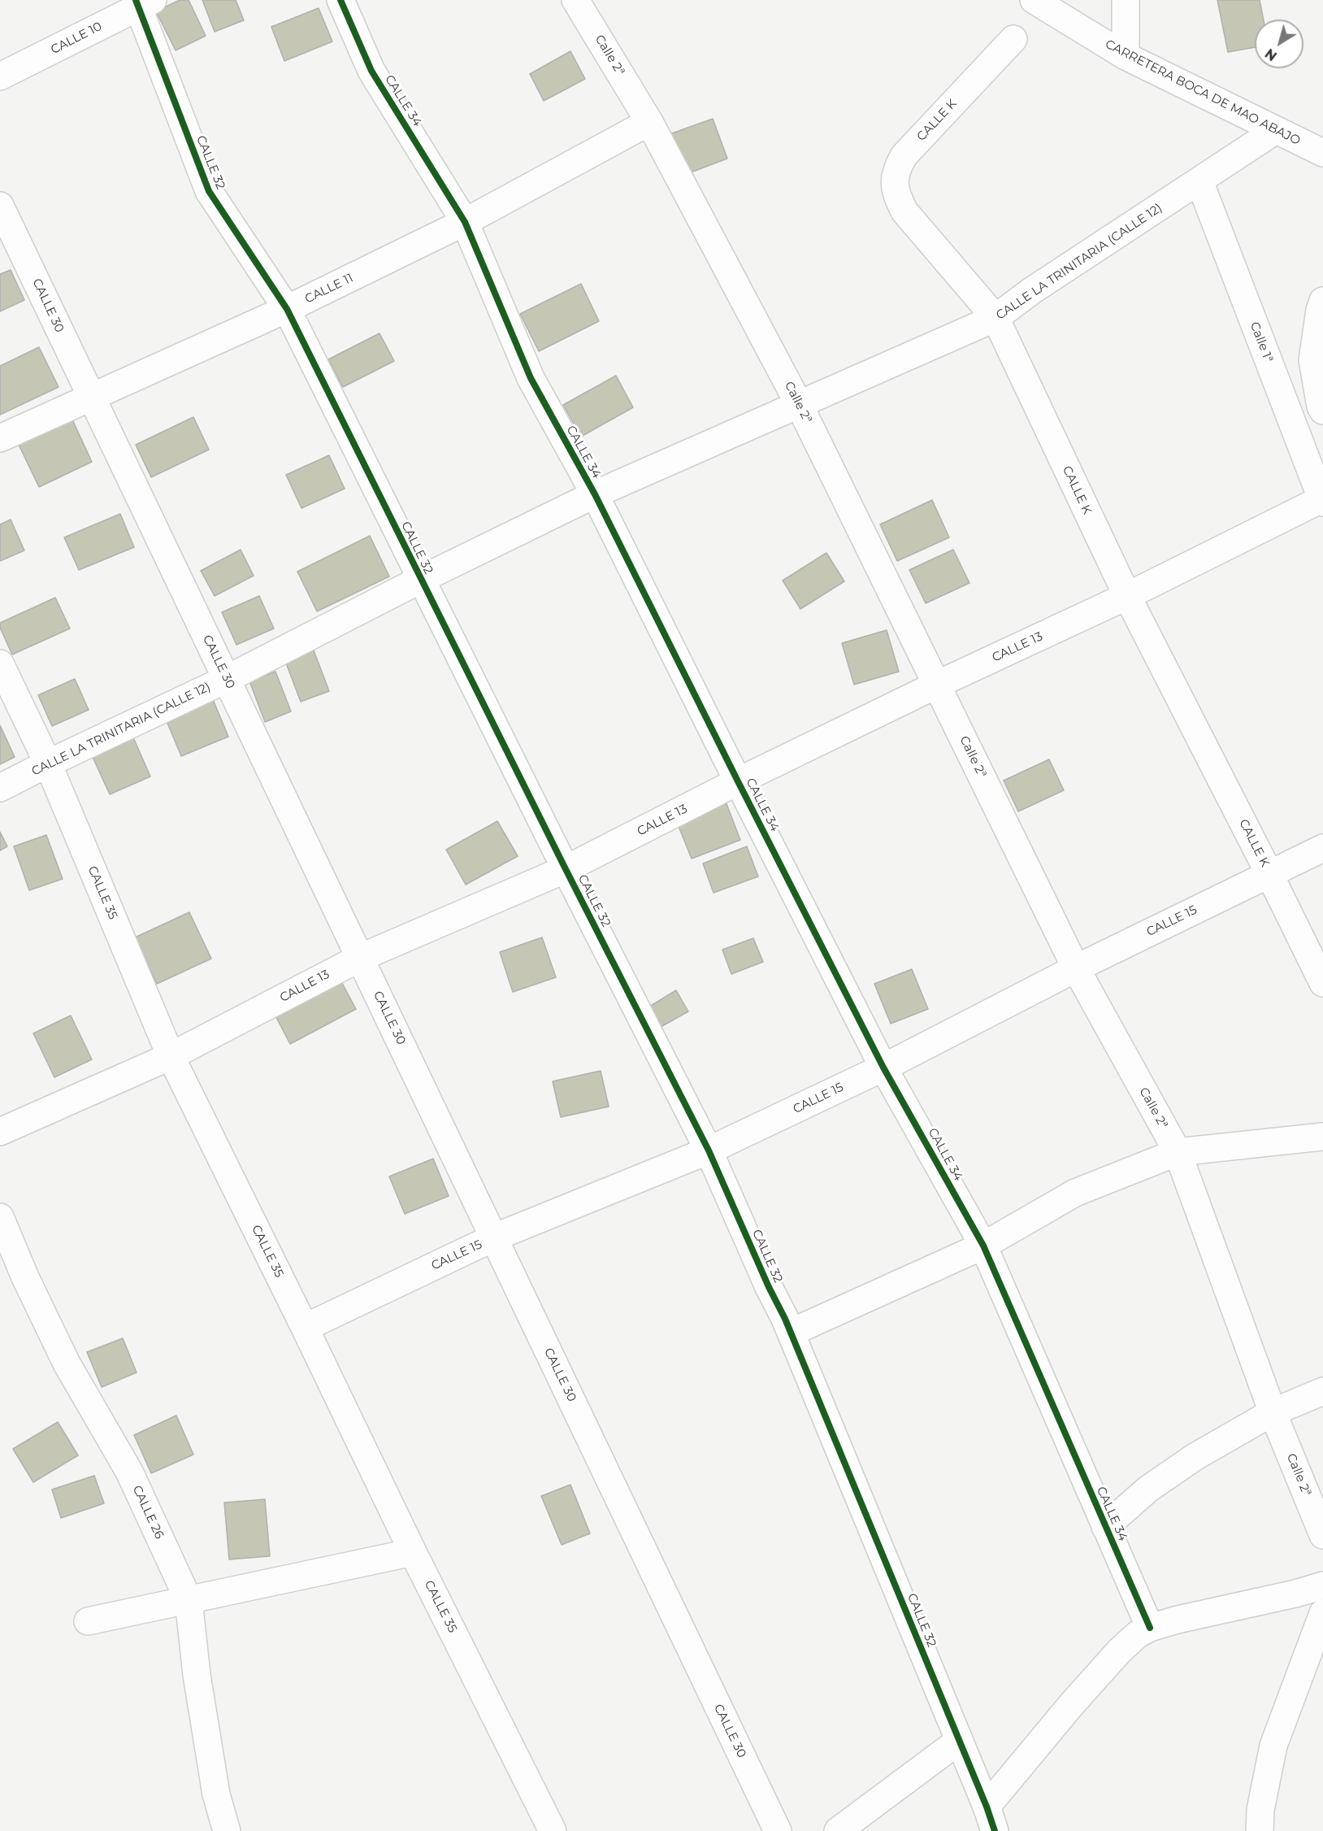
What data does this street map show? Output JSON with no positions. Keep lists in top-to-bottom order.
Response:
{
  "streets": {
    "street": [
      "CALLE 10",
      "Calle 2ª",
      "CARRETERA BOCA DE MAO ABAJO",
      "CALLE 34",
      "CALLE K",
      "CALLE 32",
      "CALLE LA TRINITARIA (CALLE 12)",
      "CALLE 11",
      "CALLE 30",
      "Calle 1ª",
      "CALLE 13",
      "CALLE 35",
      "CALLE 15",
      "CALLE 26"
    ]
  },
  "crossings": [
    ["CALLE 10", "CALLE 32"],
    ["Calle 2ª", "CALLE LA TRINITARIA (CALLE 12)"],
    ["Calle 2ª", "CALLE 11"],
    ["Calle 2ª", "CALLE 13"],
    ["Calle 2ª", "CALLE 15"],
    ["CARRETERA BOCA DE MAO ABAJO", "CALLE LA TRINITARIA (CALLE 12)"],
    ["CALLE 34", "CALLE LA TRINITARIA (CALLE 12)"],
    ["CALLE 34", "CALLE 11"],
    ["CALLE 34", "CALLE 13"],
    ["CALLE 34", "CALLE 15"],
    ["CALLE K", "CALLE LA TRINITARIA (CALLE 12)"],
    ["CALLE K", "CALLE 13"],
    ["CALLE K", "CALLE 15"],
    ["CALLE 32", "CALLE LA TRINITARIA (CALLE 12)"],
    ["CALLE 32", "CALLE 11"],
    ["CALLE 32", "CALLE 13"],
    ["CALLE 32", "CALLE 15"],
    ["CALLE LA TRINITARIA (CALLE 12)", "CALLE 30"],
    ["CALLE LA TRINITARIA (CALLE 12)", "Calle 1ª"],
    ["CALLE LA TRINITARIA (CALLE 12)", "CALLE 35"],
    ["CALLE 11", "CALLE 30"],
    ["CALLE 30", "CALLE 13"],
    ["CALLE 30", "CALLE 15"],
    ["Calle 1ª", "CALLE 13"],
    ["CALLE 13", "CALLE 35"],
    ["CALLE 35", "CALLE 15"]
  ],
  "north": "bottom left"
}
